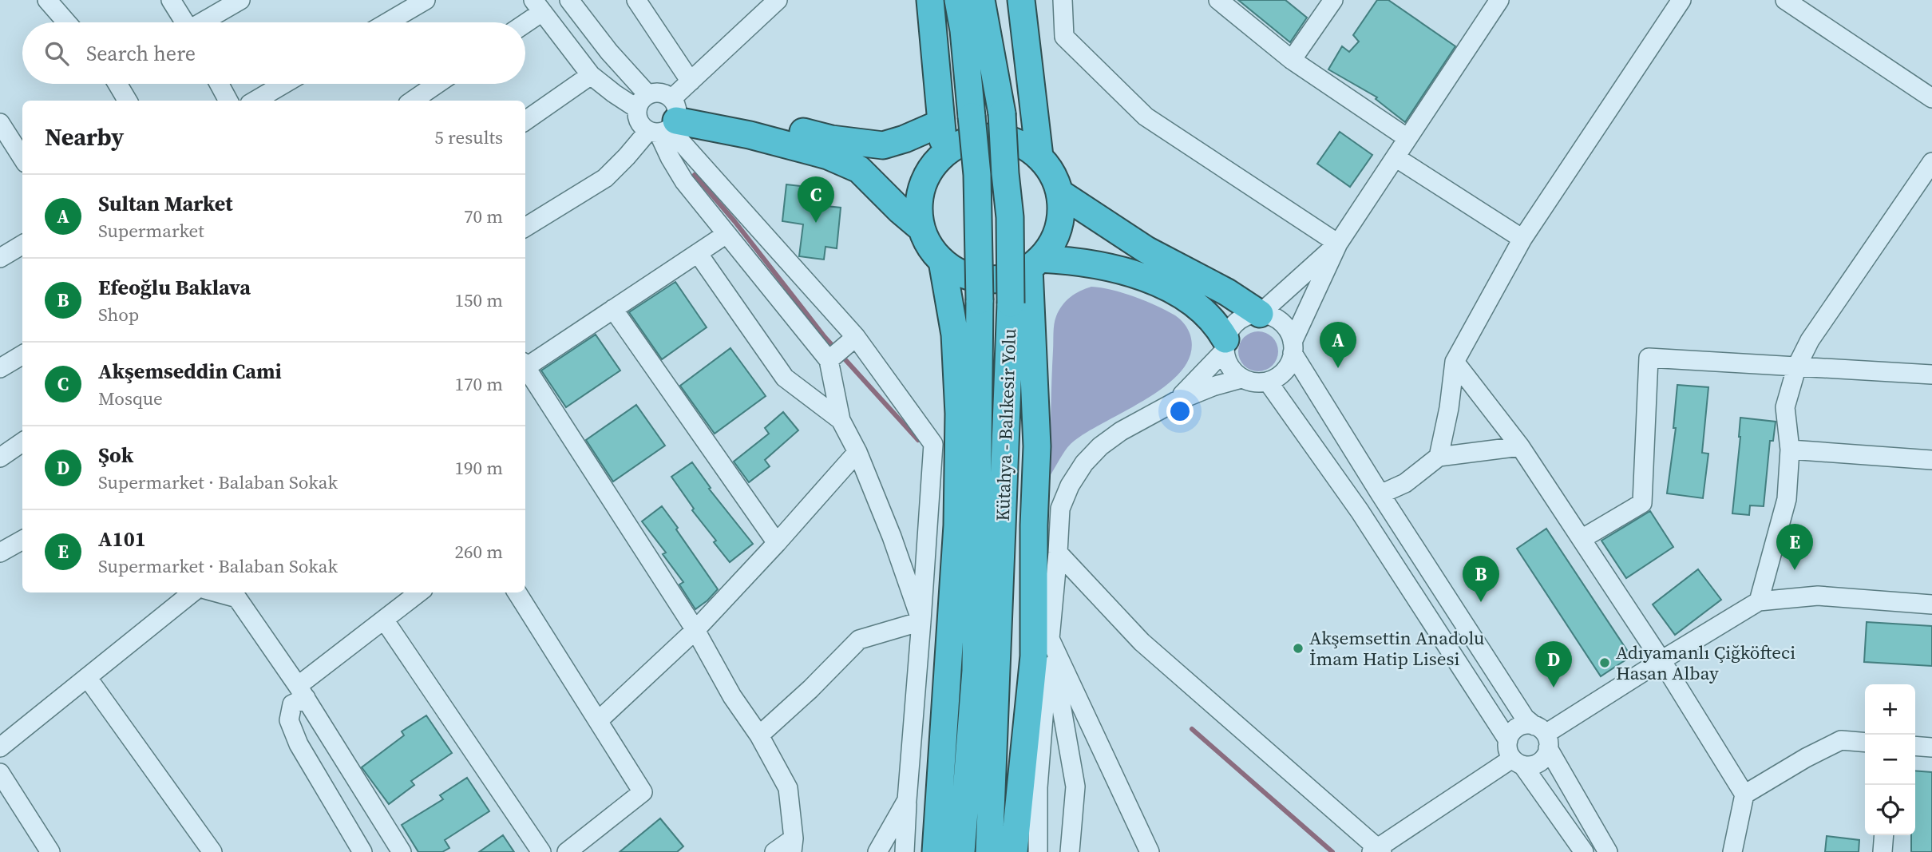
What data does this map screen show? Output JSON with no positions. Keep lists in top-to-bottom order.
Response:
{
  "streets": {
    "highway": ["Kütahya - Balıkesir Yolu"]
  },
  "places": ["Akşemsettin Anadolu İmam Hatip Lisesi", "Adıyamanlı Çiğköfteci Hasan Albay"],
  "page": {
    "search": "Search here",
    "heading": ["Nearby", "5 results"],
    "list": [
      {
        "mark": "A",
        "name": "Sultan Market",
        "note": "Supermarket",
        "value": "70 m"
      },
      {
        "mark": "B",
        "name": "Efeoğlu Baklava",
        "note": "Shop",
        "value": "150 m"
      },
      {
        "mark": "C",
        "name": "Akşemseddin Cami",
        "note": "Mosque",
        "value": "170 m"
      },
      {
        "mark": "D",
        "name": "Şok",
        "note": "Supermarket · Balaban Sokak",
        "value": "190 m"
      },
      {
        "mark": "E",
        "name": "A101",
        "note": "Supermarket · Balaban Sokak",
        "value": "260 m"
      }
    ],
    "pins": [
      "C",
      "A",
      "E",
      "B",
      "D"
    ],
    "map_buttons": ["+", "−"]
  }
}
